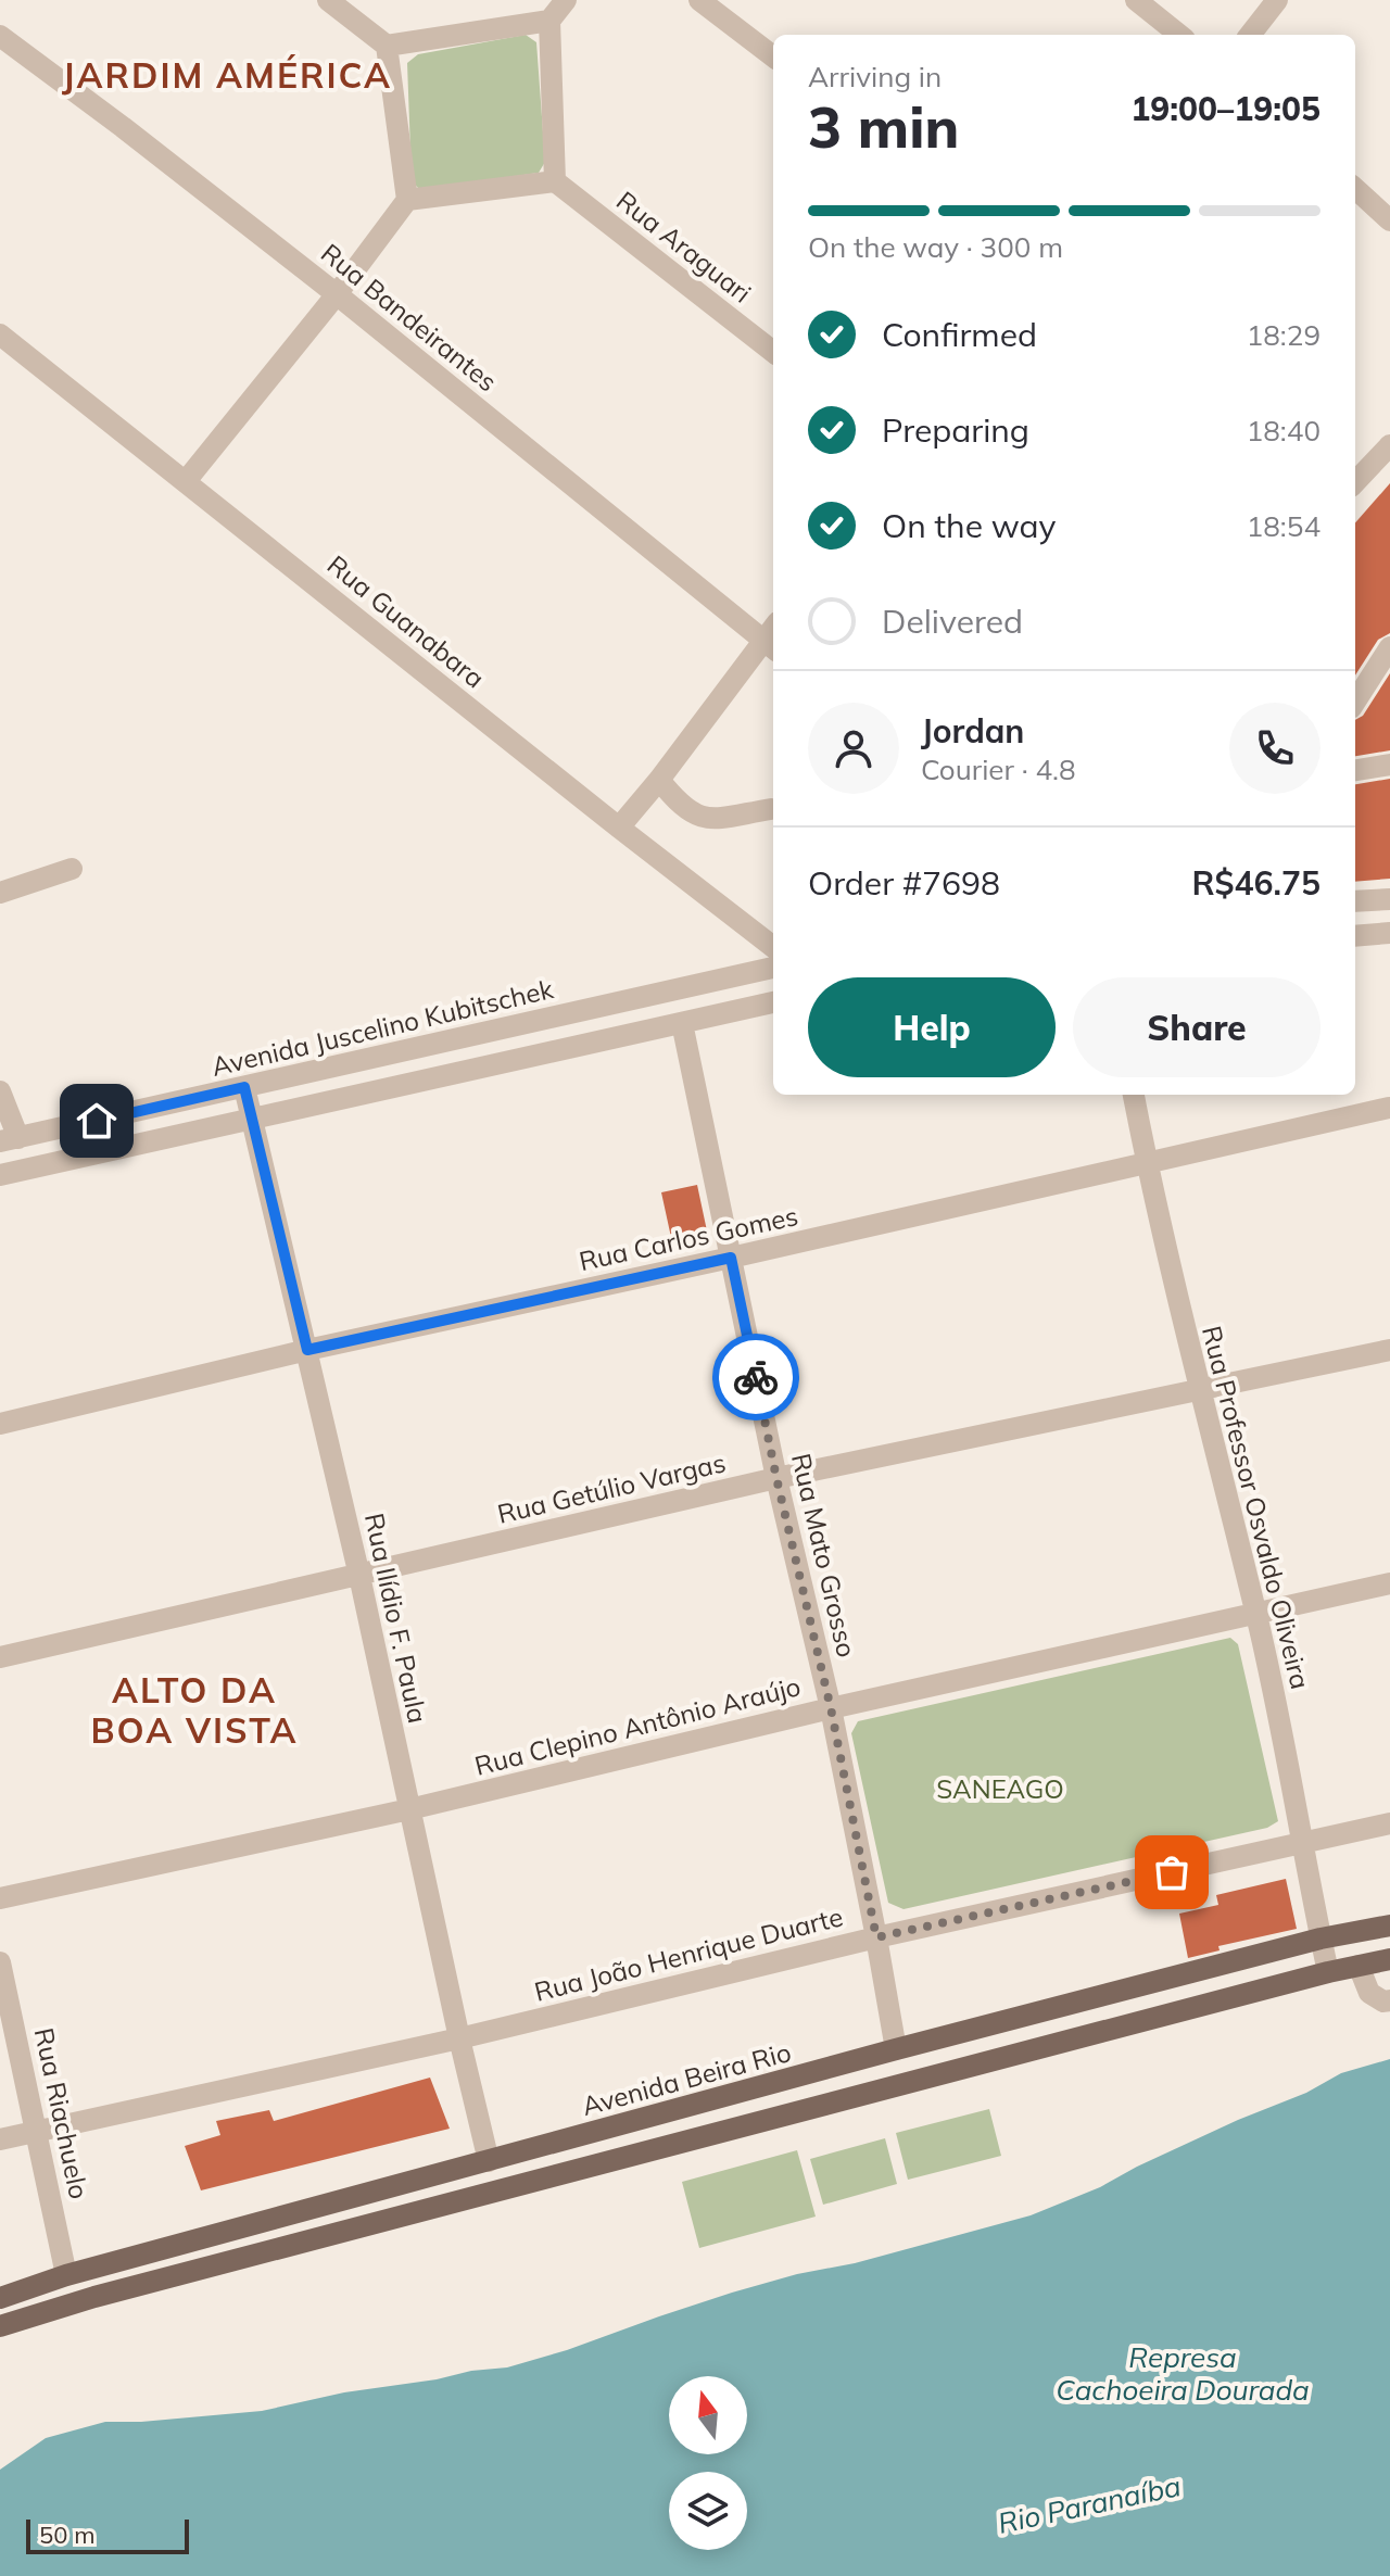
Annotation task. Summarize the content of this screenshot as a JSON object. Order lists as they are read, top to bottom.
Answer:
{
  "streets": {
    "main road": ["Avenida Beira Rio"],
    "street": [
      "Rua Araguari",
      "Rua Bandeirantes",
      "Rua Guanabara",
      "Avenida Juscelino Kubitschek",
      "Rua Carlos Gomes",
      "Rua Getúlio Vargas",
      "Rua Professor Osvaldo Oliveira",
      "Rua Mato Grosso",
      "Rua Ilídio F. Paula",
      "Rua Clepino Antônio Araújo",
      "Rua João Henrique Duarte",
      "Rua Riachuelo"
    ]
  },
  "crossings": [
    ["Avenida Juscelino Kubitschek", "Rua Ilídio F. Paula"],
    ["Rua Carlos Gomes", "Rua Professor Osvaldo Oliveira"],
    ["Rua Carlos Gomes", "Rua Mato Grosso"],
    ["Rua Carlos Gomes", "Rua Ilídio F. Paula"],
    ["Rua Getúlio Vargas", "Rua Professor Osvaldo Oliveira"],
    ["Rua Getúlio Vargas", "Rua Mato Grosso"],
    ["Rua Getúlio Vargas", "Rua Ilídio F. Paula"],
    ["Rua Professor Osvaldo Oliveira", "Rua Clepino Antônio Araújo"],
    ["Rua Professor Osvaldo Oliveira", "Rua João Henrique Duarte"],
    ["Rua Professor Osvaldo Oliveira", "Avenida Beira Rio"],
    ["Rua Mato Grosso", "Rua Clepino Antônio Araújo"],
    ["Rua Mato Grosso", "Rua João Henrique Duarte"],
    ["Rua Mato Grosso", "Avenida Beira Rio"],
    ["Rua Ilídio F. Paula", "Rua Clepino Antônio Araújo"],
    ["Rua Ilídio F. Paula", "Rua João Henrique Duarte"],
    ["Rua Ilídio F. Paula", "Avenida Beira Rio"],
    ["Rua João Henrique Duarte", "Rua Riachuelo"],
    ["Avenida Beira Rio", "Rua Riachuelo"]
  ],
  "districts": ["JARDIM AMÉRICA", "ALTO DA BOA VISTA"],
  "water": ["Represa Cachoeira Dourada", "Rio Paranaíba"],
  "parks": ["SANEAGO"],
  "scale_bar": "50 m",
  "north": "top",
  "page": {
    "heading": ["3 min", "Arriving in", "19:00–19:05"],
    "panel": [
      "Jordan",
      "Courier · 4.8",
      "Order #7698",
      "R$46.75"
    ],
    "bar": "On the way · 300 m",
    "list": [
      ["Confirmed", "18:29"],
      ["Preparing", "18:40"],
      ["On the way", "18:54"],
      "Delivered"
    ],
    "buttons": ["Help", "Share"],
    "scale": "50 m"
  }
}
